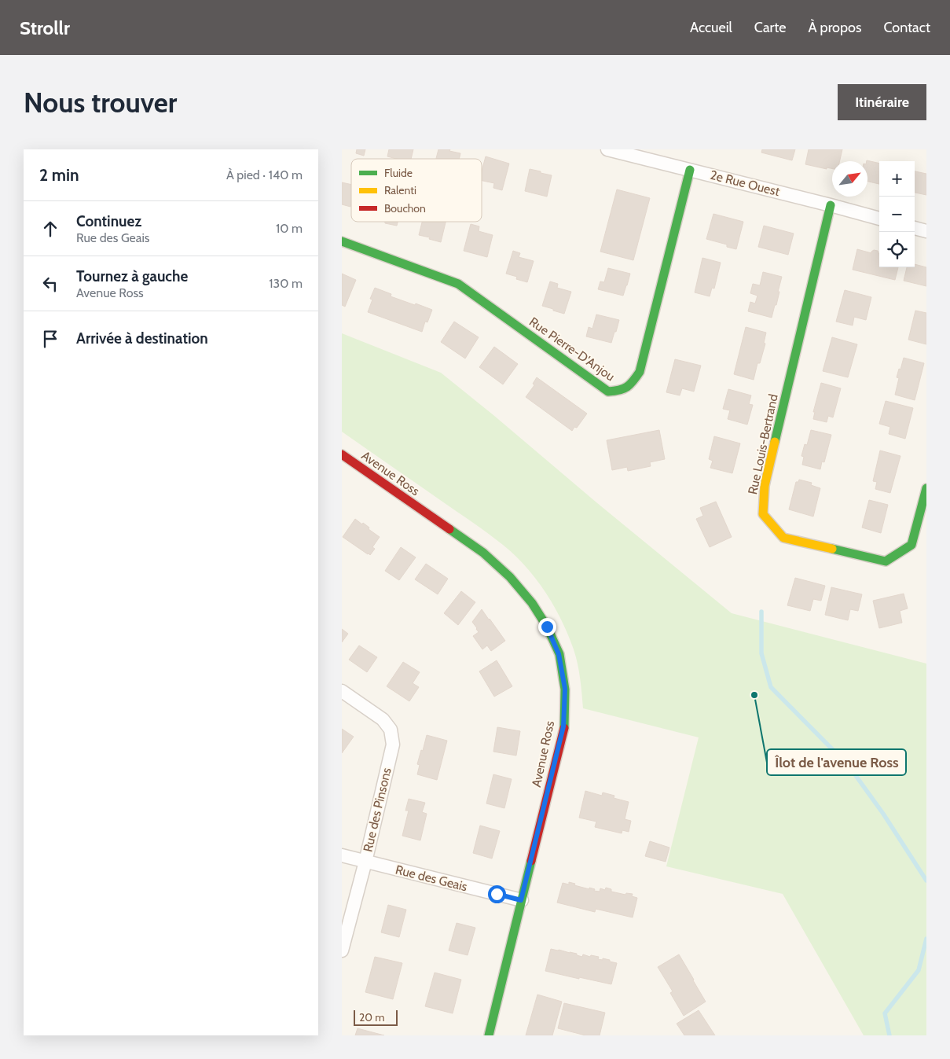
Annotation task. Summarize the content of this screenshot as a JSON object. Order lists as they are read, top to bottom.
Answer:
{
  "streets": {
    "street": [
      "2e Rue Ouest",
      "Rue Pierre-D'Anjou",
      "Rue Louis-Bertrand",
      "Avenue Ross",
      "Rue des Pinsons",
      "Rue des Geais"
    ]
  },
  "crossings": [
    ["2e Rue Ouest", "Rue Pierre-D'Anjou"],
    ["2e Rue Ouest", "Rue Louis-Bertrand"],
    ["Avenue Ross", "Rue des Geais"],
    ["Rue des Pinsons", "Rue des Geais"]
  ],
  "places": ["Îlot de l'avenue Ross"],
  "legend": ["Fluide", "Ralenti", "Bouchon"],
  "scale_bar": "20 m",
  "north": "top right",
  "page": {
    "header": "Strollr",
    "nav": [
      "Accueil",
      "Carte",
      "À propos",
      "Contact"
    ],
    "buttons": "Itinéraire",
    "title": "Nous trouver",
    "heading": ["2 min", "À pied · 140 m"],
    "map_buttons": ["+", "−"],
    "list": [
      ["Continuez", "Rue des Geais", "10 m"],
      ["Tournez à gauche", "Avenue Ross", "130 m"],
      "Arrivée à destination"
    ],
    "scale": "20 m"
  }
}
